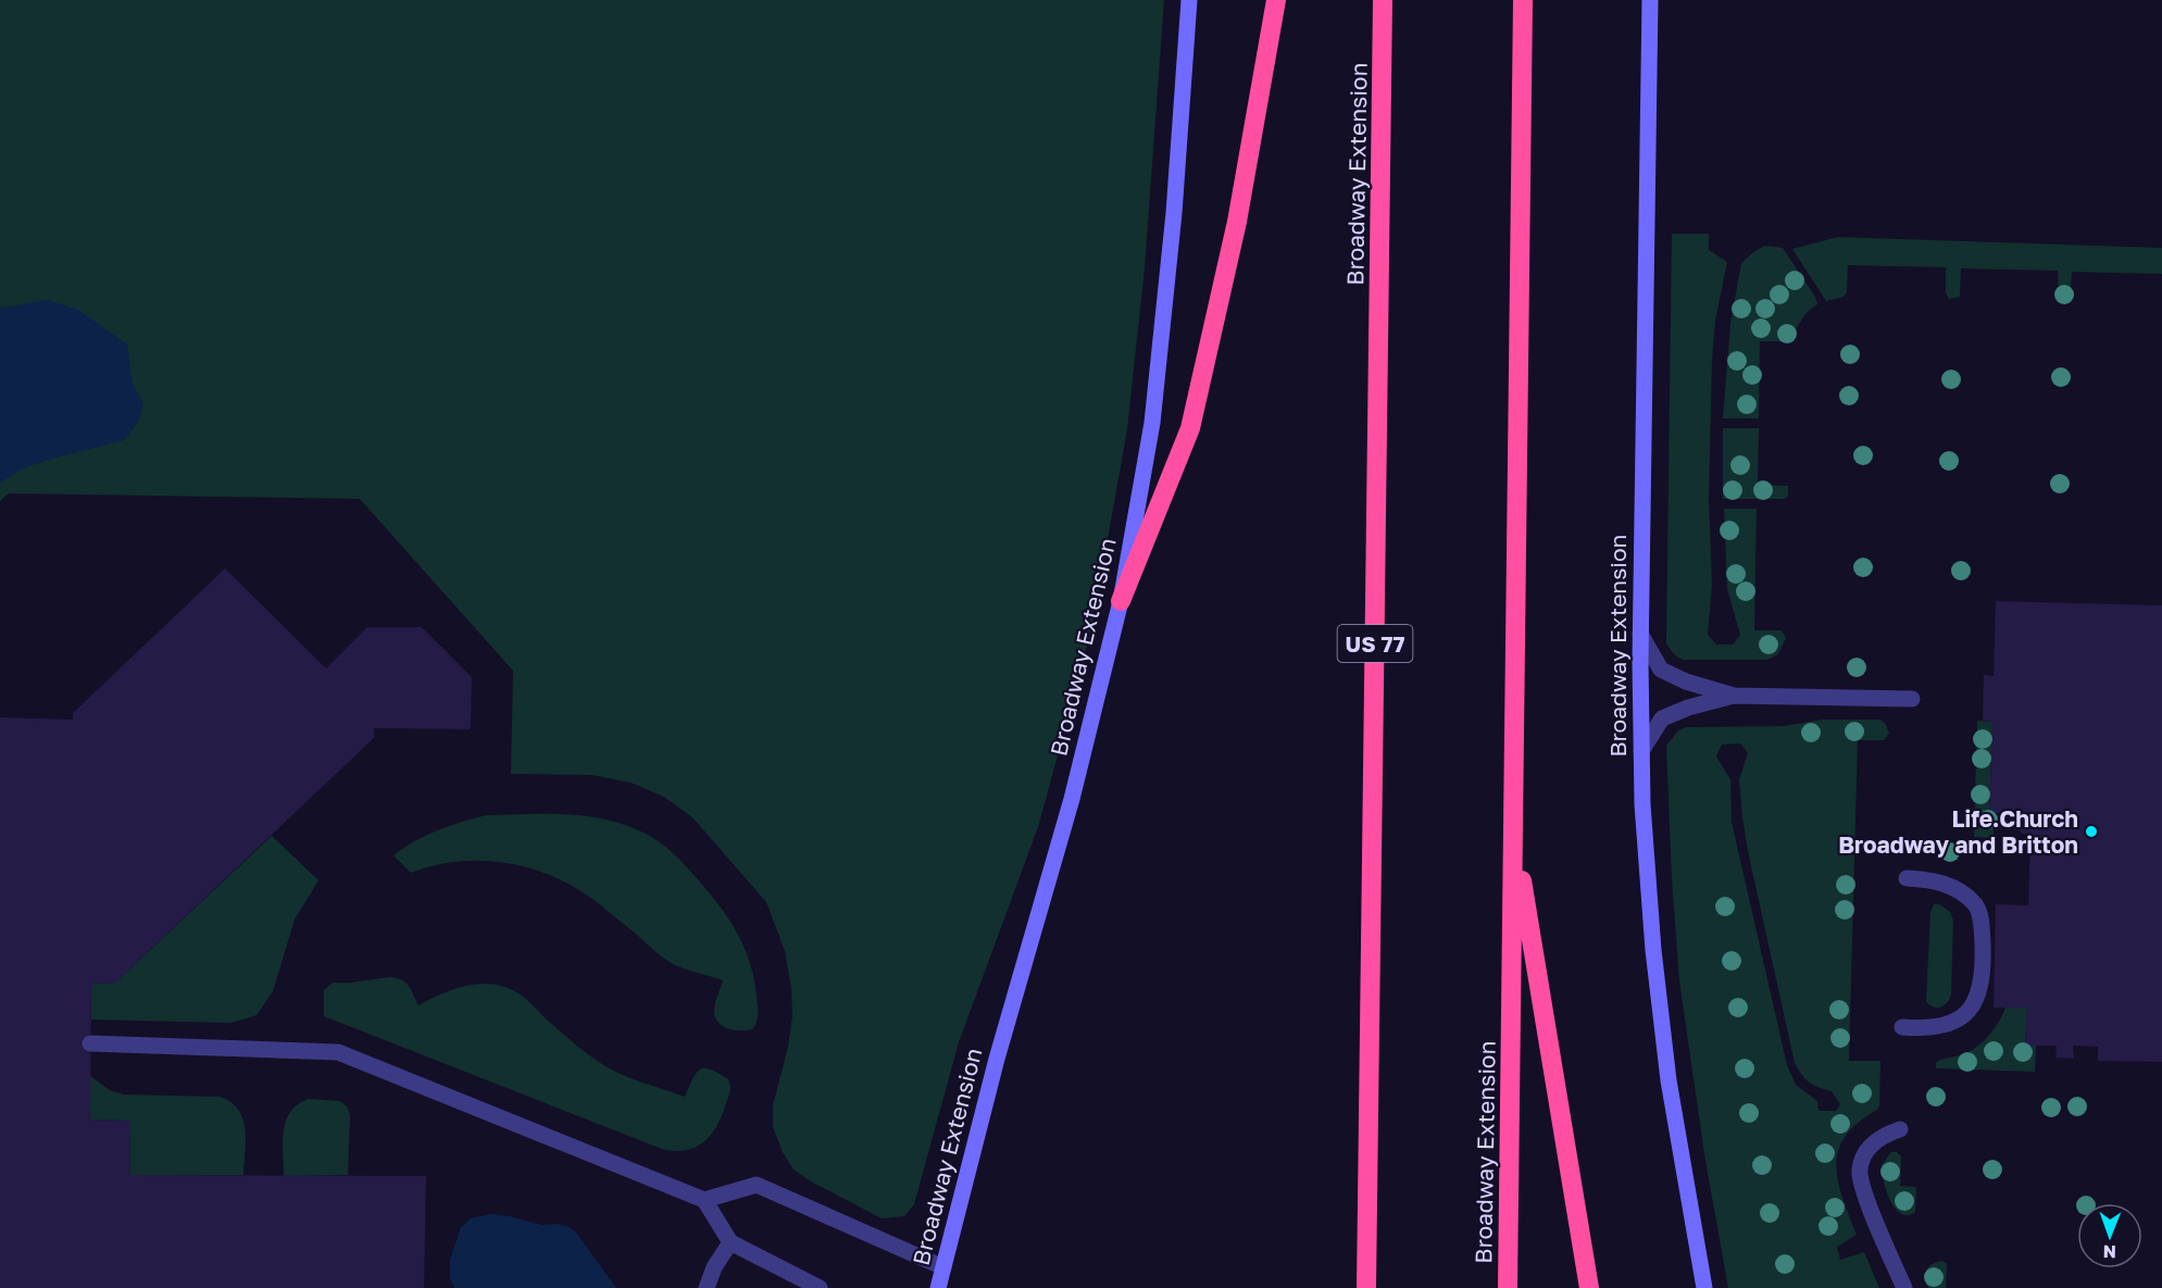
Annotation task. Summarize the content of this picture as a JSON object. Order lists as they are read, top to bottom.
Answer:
{
  "streets": {
    "highway": ["Broadway Extension", "US 77"]
  },
  "places": ["Life.Church Broadway and Britton"],
  "north": "bottom"
}
